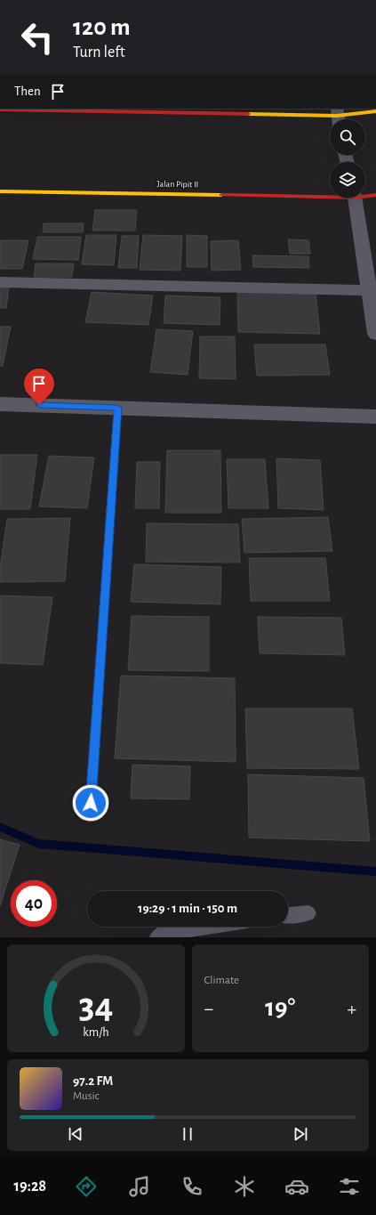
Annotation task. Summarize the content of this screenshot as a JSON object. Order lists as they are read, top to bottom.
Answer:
{
  "streets": {
    "street": ["Jalan Pipit II"]
  },
  "page": {
    "turn": ["120 m", "Turn left"],
    "then": "Then",
    "limit": "40",
    "trip": "19:29 · 1 min · 150 m",
    "tile": "Climate",
    "heat": ["−", "19°", "+"],
    "song": ["97.2 FM", "Music"],
    "tabs": "19:28",
    "gauge": ["34", "km/h"]
  }
}
